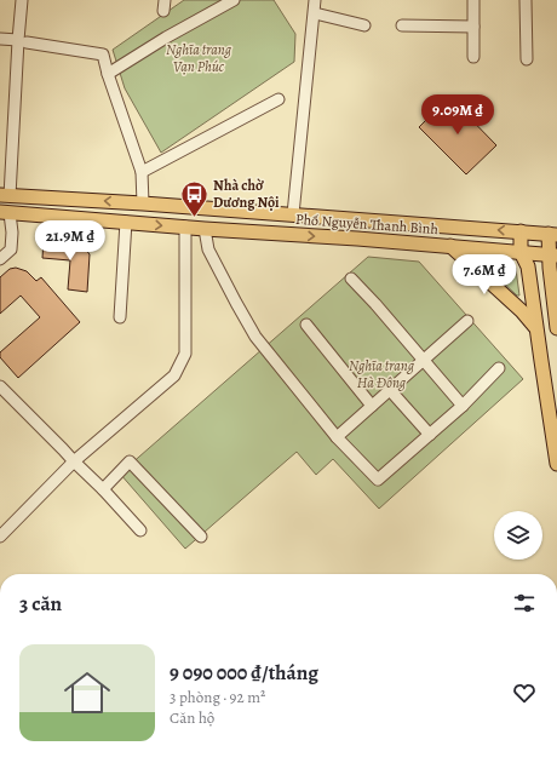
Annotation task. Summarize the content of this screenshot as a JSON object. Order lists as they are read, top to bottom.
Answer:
{
  "streets": {
    "main road": ["Phố Nguyễn Thanh Bình"]
  },
  "parks": ["Nghĩa trang Vạn Phúc", "Nghĩa trang Hà Đông"],
  "places": {
    "bus stop": ["Nhà chờ Dương Nội"]
  },
  "page": {
    "price": ["9.09M ₫", "21.9M ₫", "7.6M ₫"],
    "heading": "3 căn",
    "list": [
      {
        "name": "9 090 000 ₫/tháng",
        "note": "3 phòng · 92 m² · Căn hộ"
      }
    ]
  }
}
